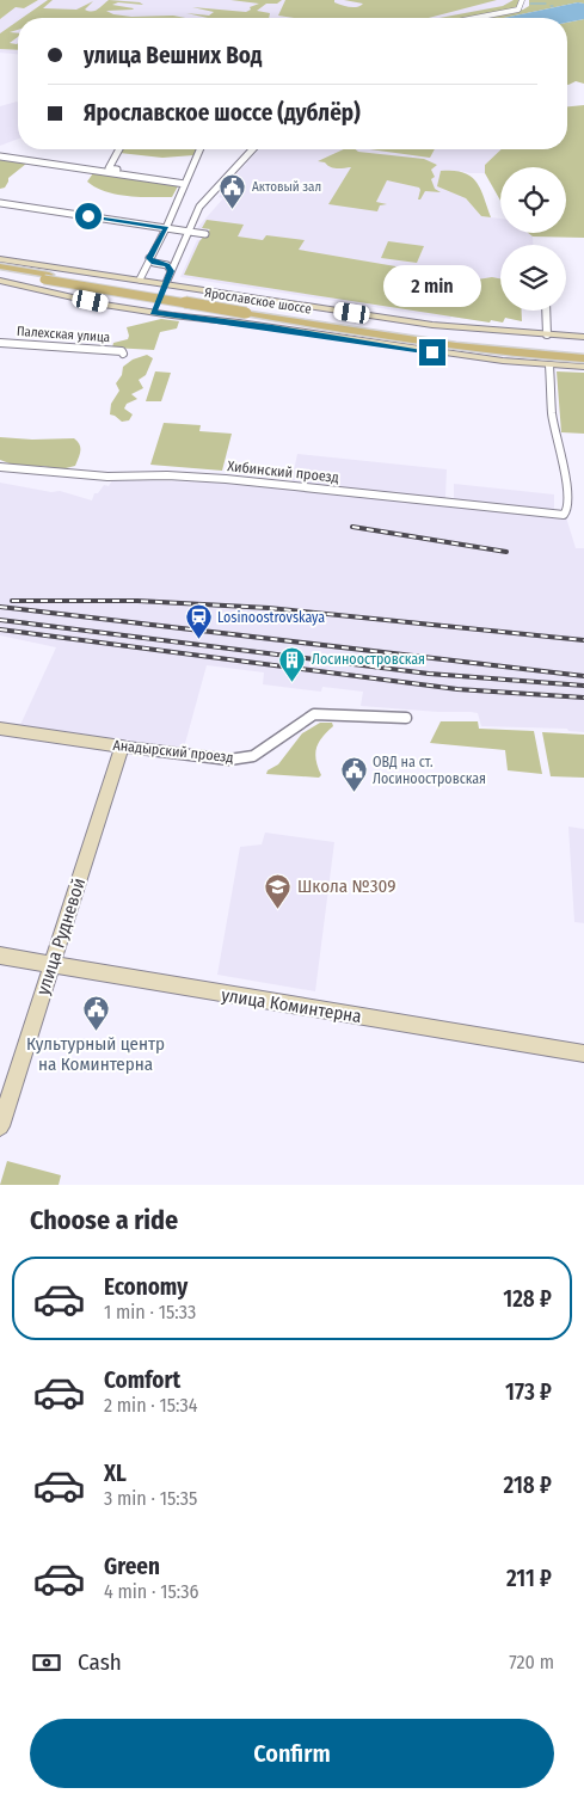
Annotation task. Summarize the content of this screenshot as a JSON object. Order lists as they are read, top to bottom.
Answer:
{
  "streets": {
    "main road": ["Ярославское шоссе"],
    "street": [
      "Палехская улица",
      "Хибинский проезд",
      "Анадырский проезд",
      "улица Рудневой",
      "улица Коминтерна"
    ]
  },
  "crossings": [
    ["Анадырский проезд", "улица Рудневой"],
    ["улица Рудневой", "улица Коминтерна"]
  ],
  "places": {
    "public building": ["Актовый зал", "ОВД на ст. Лосиноостровская", "Культурный центр на Коминтерна"],
    "station": ["Losinoostrovskaya"],
    "building": ["Лосиноостровская"],
    "school or university": ["Школа №309"]
  },
  "page": {
    "banner": ["улица Вешних Вод", "Ярославское шоссе (дублёр)"],
    "bubble": "2 min",
    "heading": "Choose a ride",
    "list": [
      {
        "name": "Economy",
        "note": "1 min · 15:33",
        "value": "128 ₽"
      },
      {
        "name": "Comfort",
        "note": "2 min · 15:34",
        "value": "173 ₽"
      },
      {
        "name": "XL",
        "note": "3 min · 15:35",
        "value": "218 ₽"
      },
      {
        "name": "Green",
        "note": "4 min · 15:36",
        "value": "211 ₽"
      }
    ],
    "pay": ["Cash", "720 m"],
    "buttons": "Confirm"
  }
}
